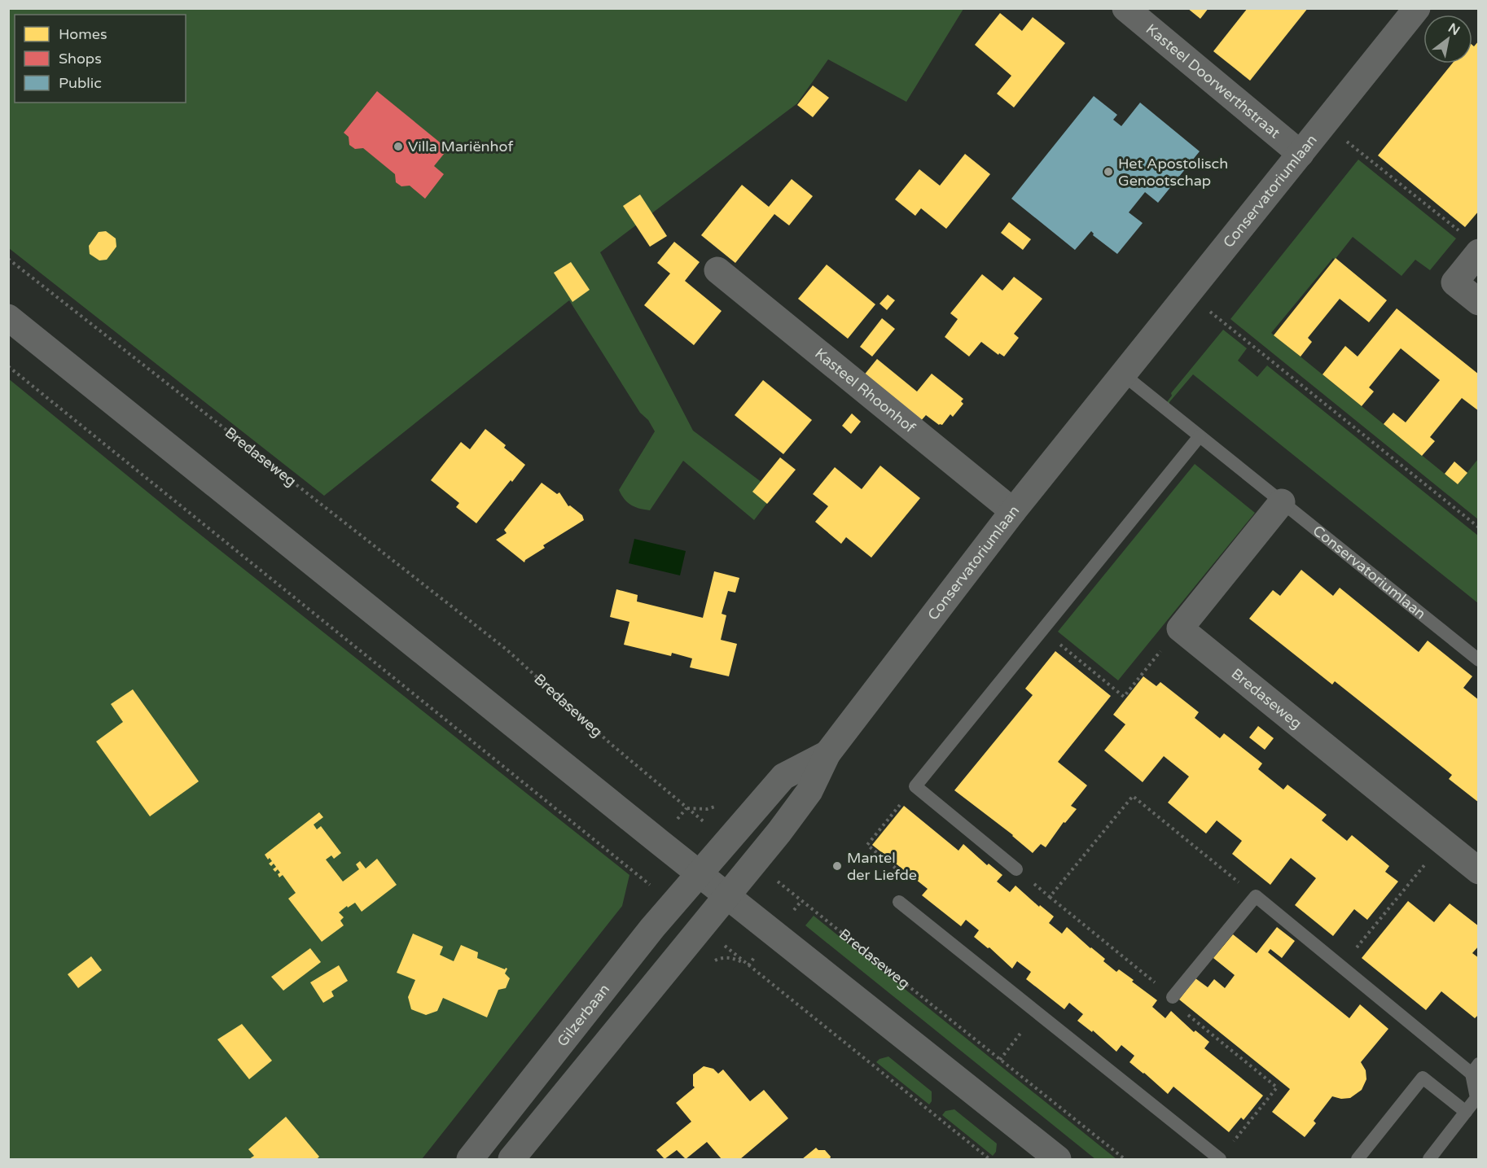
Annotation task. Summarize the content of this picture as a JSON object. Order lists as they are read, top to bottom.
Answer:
{
  "streets": {
    "street": [
      "Kasteel Doorwerthstraat",
      "Conservatoriumlaan",
      "Kasteel Rhoonhof",
      "Bredaseweg",
      "Gilzerbaan"
    ]
  },
  "crossings": [
    ["Kasteel Doorwerthstraat", "Conservatoriumlaan"],
    ["Conservatoriumlaan", "Kasteel Rhoonhof"],
    ["Conservatoriumlaan", "Bredaseweg"],
    ["Conservatoriumlaan", "Gilzerbaan"]
  ],
  "places": ["Villa Mariënhof", "Het Apostolisch Genootschap", "Mantel der Liefde"],
  "legend": ["Homes", "Shops", "Public"],
  "north": "top right"
}
